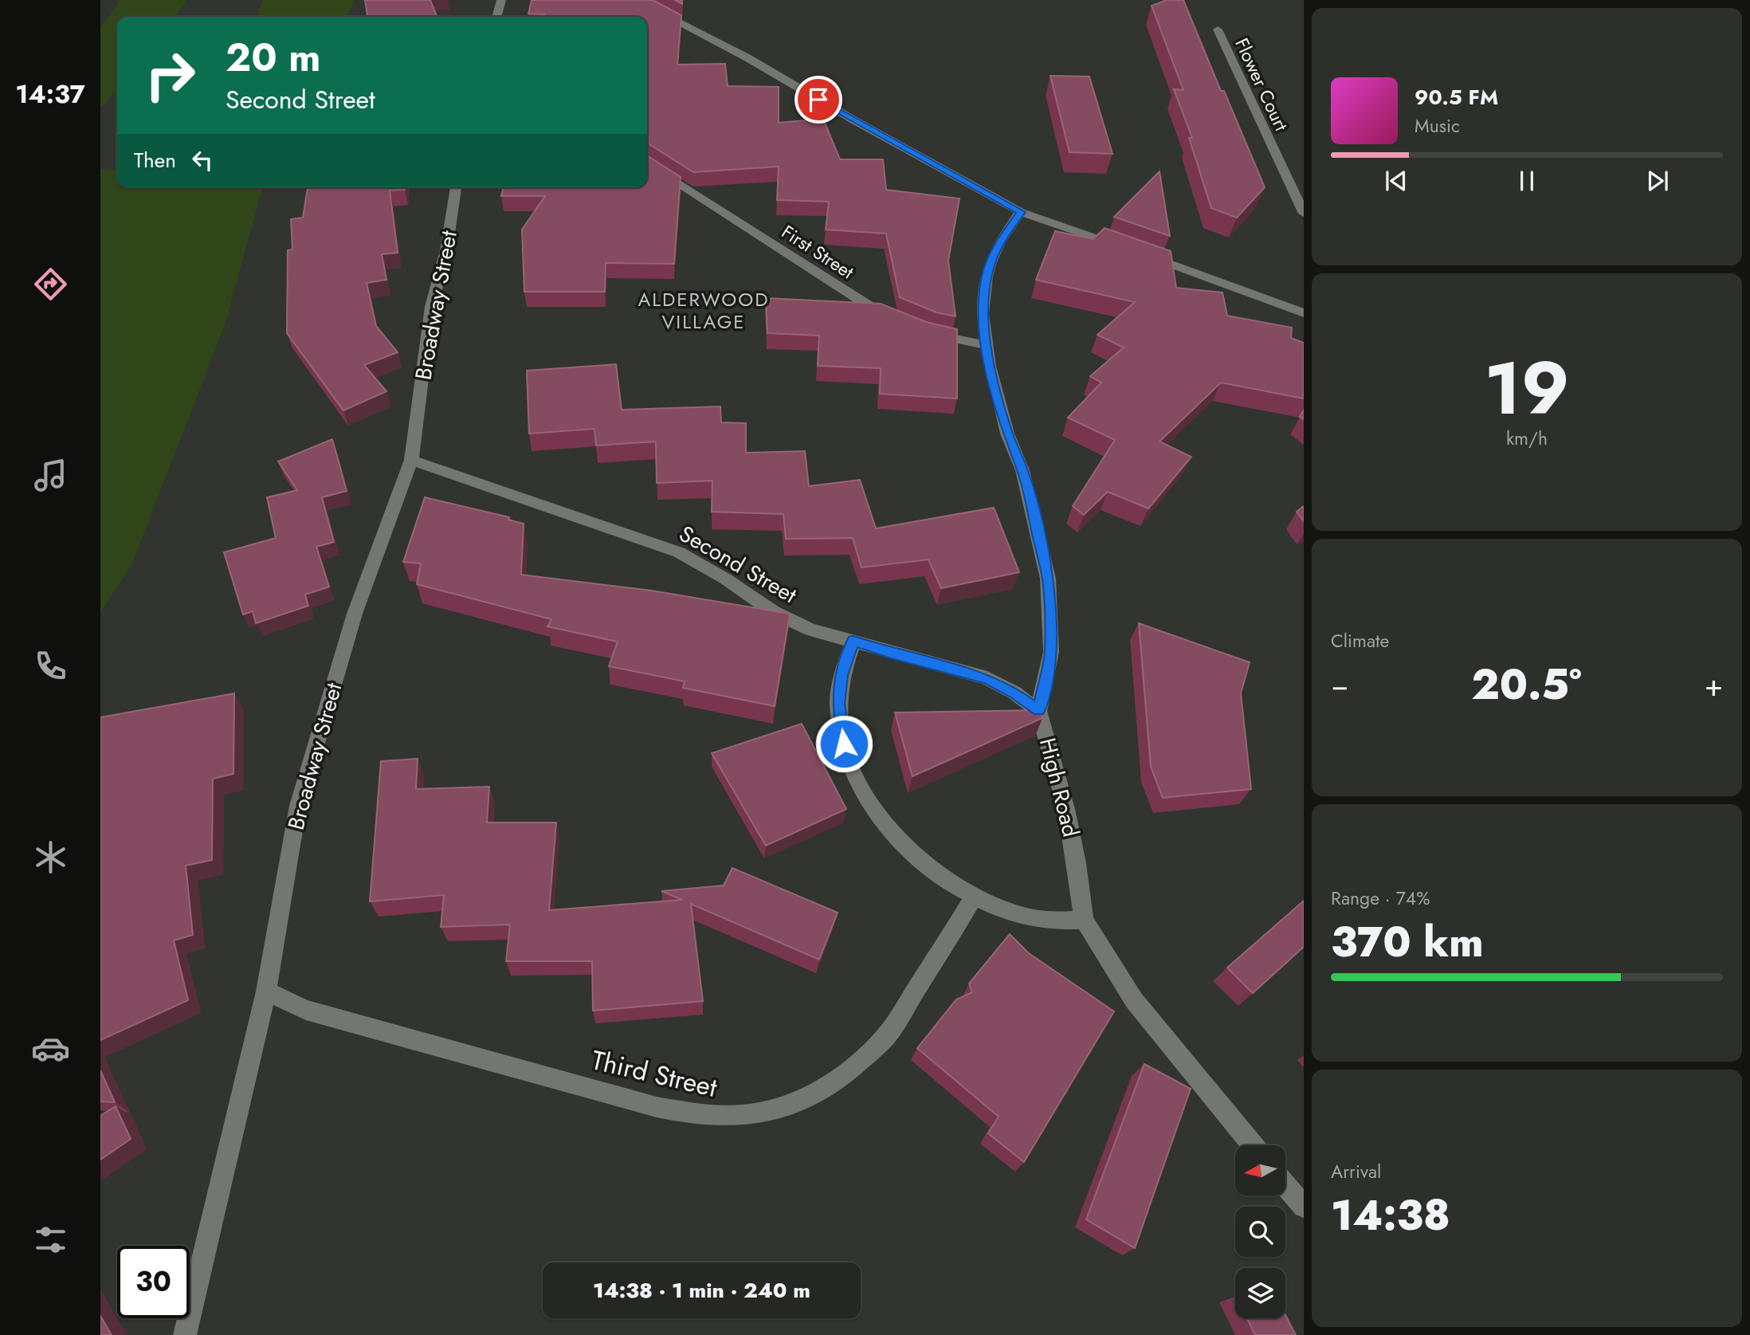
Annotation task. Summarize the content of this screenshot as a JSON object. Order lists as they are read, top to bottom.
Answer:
{
  "streets": {
    "street": [
      "Flower Court",
      "First Street",
      "Broadway Street",
      "Second Street",
      "High Road",
      "Third Street"
    ]
  },
  "crossings": [
    ["Broadway Street", "Second Street"],
    ["Broadway Street", "Third Street"],
    ["Second Street", "High Road"]
  ],
  "districts": ["ALDERWOOD VILLAGE"],
  "north": "left",
  "page": {
    "tabs": "14:37",
    "turn": ["20 m", "Second Street"],
    "song": ["90.5 FM", "Music"],
    "then": "Then",
    "tile": [
      ["19", "km/h"],
      "Climate",
      ["Range · 74%", "370 km"],
      ["Arrival", "14:38"]
    ],
    "heat": ["−", "20.5°", "+"],
    "limit": "30",
    "trip": "14:38 · 1 min · 240 m"
  }
}
